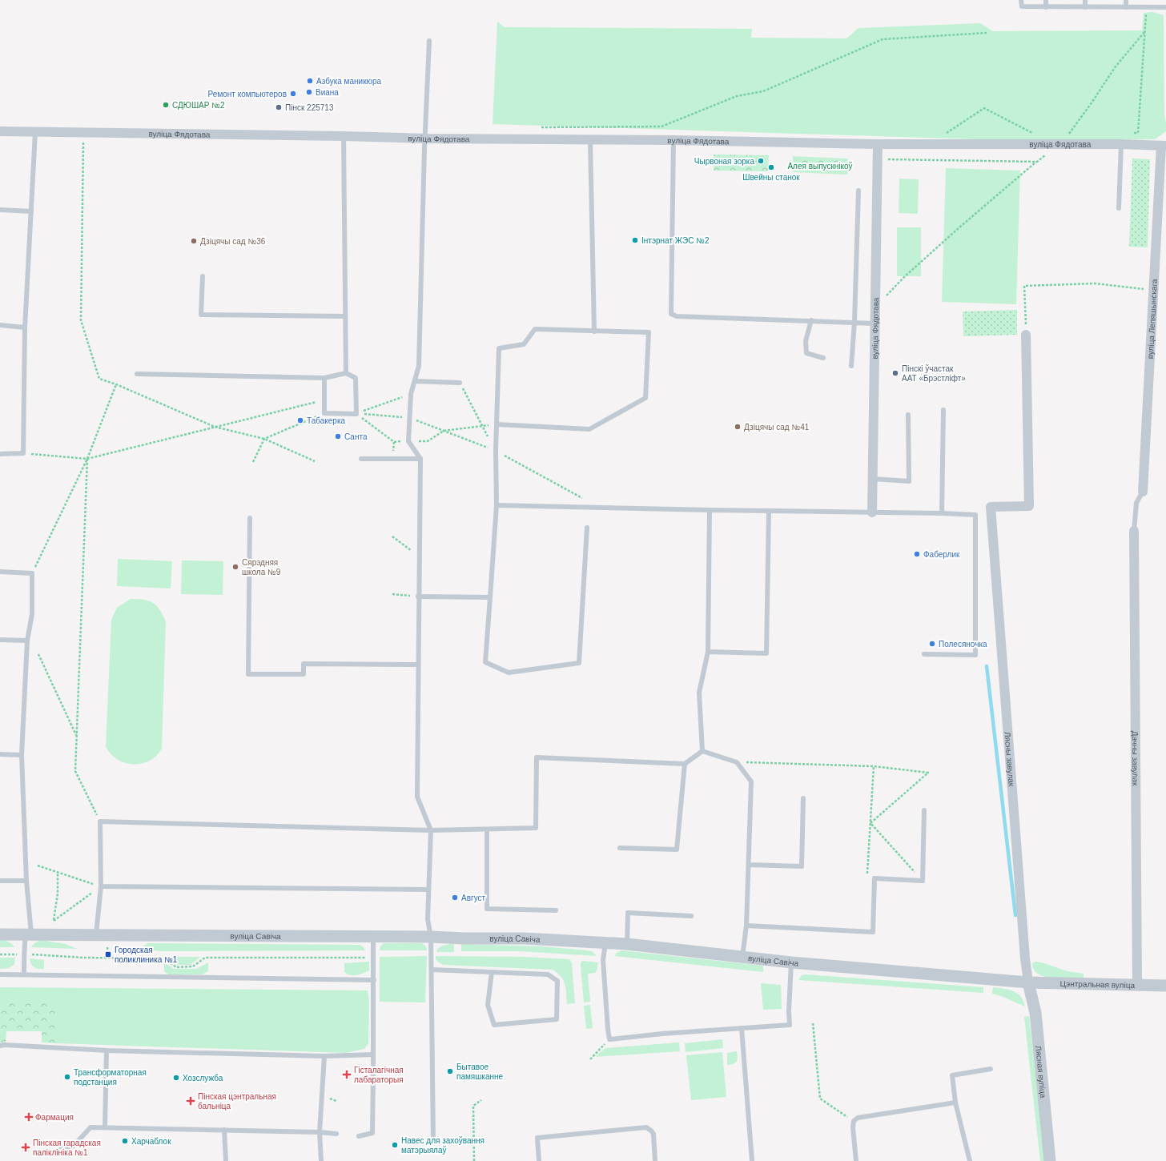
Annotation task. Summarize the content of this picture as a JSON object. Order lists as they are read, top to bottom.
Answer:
{
  "streets": {
    "street": [
      "вуліца Фядотава",
      "вуліца Лепяшынскага",
      "Дачны завулак",
      "Лясны завулак",
      "вуліца Савіча",
      "Цэнтральная вуліца",
      "Лясная вуліца"
    ]
  },
  "crossings": [
    ["вуліца Фядотава", "вуліца Лепяшынскага"],
    ["Дачны завулак", "Цэнтральная вуліца"],
    ["Лясны завулак", "вуліца Савіча"],
    ["Лясны завулак", "Цэнтральная вуліца"],
    ["Лясны завулак", "Лясная вуліца"],
    ["вуліца Савіча", "Цэнтральная вуліца"],
    ["вуліца Савіча", "Лясная вуліца"],
    ["Цэнтральная вуліца", "Лясная вуліца"]
  ],
  "parks": ["Алея выпускнікоў"],
  "places": {
    "other": [
      "Азбука маникюра",
      "Виана",
      "Ремонт компьютеров",
      "СДЮШАР №2",
      "Пінск 225713",
      "Чырвоная зорка",
      "Швейны станок",
      "Інтэрнат ЖЭС №2",
      "Дзіцячы сад №36",
      "Пінскі ўчастак ААТ «Брэстліфт»",
      "Табакерка",
      "Дзіцячы сад №41",
      "Санта",
      "Фаберлик",
      "Сярэдняя школа №9",
      "Полесяночка",
      "Август",
      "Бытавое памяшканне",
      "Трансформаторная подстанция",
      "Хозслужба",
      "Харчаблок",
      "Навес для захоўвання матэрыялаў"
    ],
    "transit": ["Городская поликлиника №1"],
    "health": [
      "Гісталагічная лабараторыя",
      "Пінская цэнтральная бальніца",
      "Фармация",
      "Пінская гарадская паліклініка №1"
    ]
  }
}
